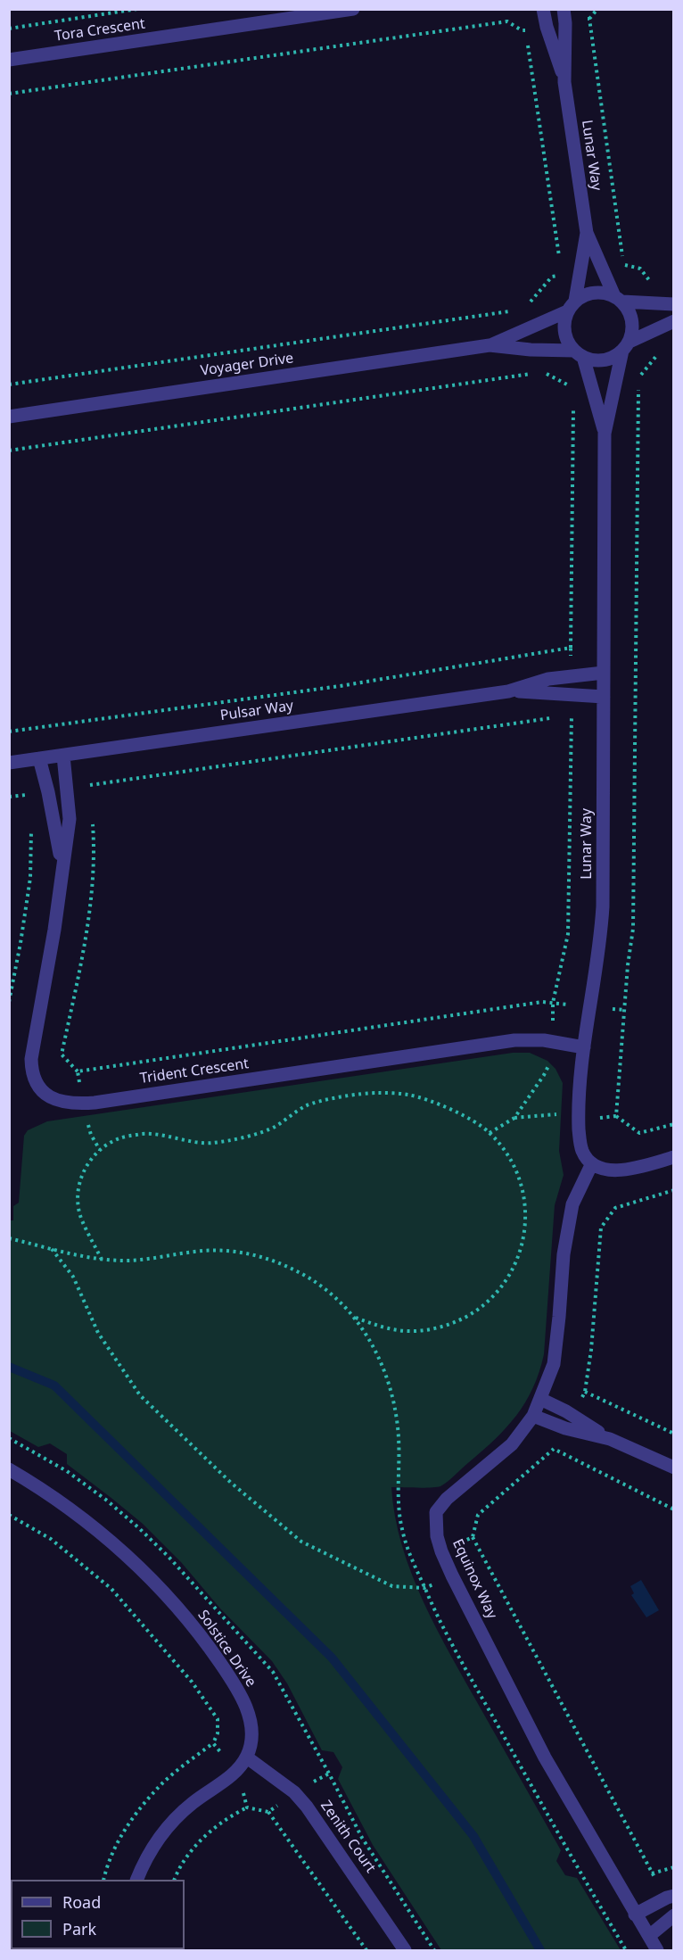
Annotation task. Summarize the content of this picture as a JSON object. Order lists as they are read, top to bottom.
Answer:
{
  "streets": {
    "street": [
      "Tora Crescent",
      "Lunar Way",
      "Voyager Drive",
      "Pulsar Way",
      "Trident Crescent",
      "Equinox Way",
      "Solstice Drive",
      "Zenith Court"
    ]
  },
  "crossings": [
    ["Lunar Way", "Voyager Drive"],
    ["Lunar Way", "Pulsar Way"],
    ["Lunar Way", "Trident Crescent"],
    ["Lunar Way", "Equinox Way"],
    ["Pulsar Way", "Trident Crescent"],
    ["Solstice Drive", "Zenith Court"]
  ],
  "legend": ["Road", "Park"]
}
